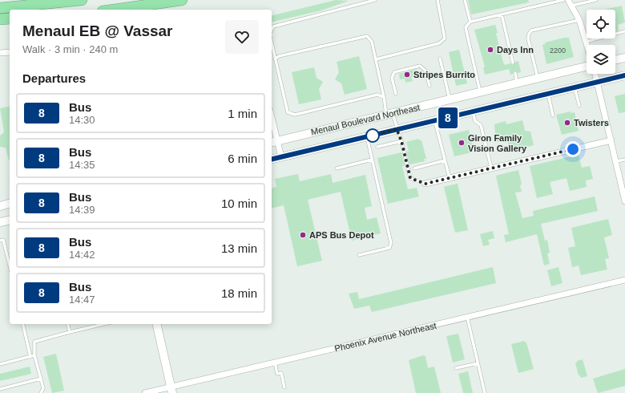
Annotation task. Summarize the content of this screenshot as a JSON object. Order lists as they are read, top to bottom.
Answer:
{
  "streets": {
    "main road": ["Menaul Boulevard Northeast"],
    "street": ["Phoenix Avenue Northeast"]
  },
  "places": [
    "Days Inn",
    "Stripes Burrito",
    "Twisters",
    "Giron Family Vision Gallery",
    "APS Bus Depot"
  ],
  "lines": ["bus line 8"],
  "house_numbers": ["2200"],
  "page": {
    "on_map": "8",
    "heading": [
      ["Menaul EB @ Vassar", "Walk · 3 min · 240 m"],
      "Departures"
    ],
    "list": [
      {
        "mark": "8",
        "name": "Bus",
        "note": "14:30",
        "value": "1 min"
      },
      {
        "mark": "8",
        "name": "Bus",
        "note": "14:35",
        "value": "6 min"
      },
      {
        "mark": "8",
        "name": "Bus",
        "note": "14:39",
        "value": "10 min"
      },
      {
        "mark": "8",
        "name": "Bus",
        "note": "14:42",
        "value": "13 min"
      },
      {
        "mark": "8",
        "name": "Bus",
        "note": "14:47",
        "value": "18 min"
      }
    ]
  }
}
